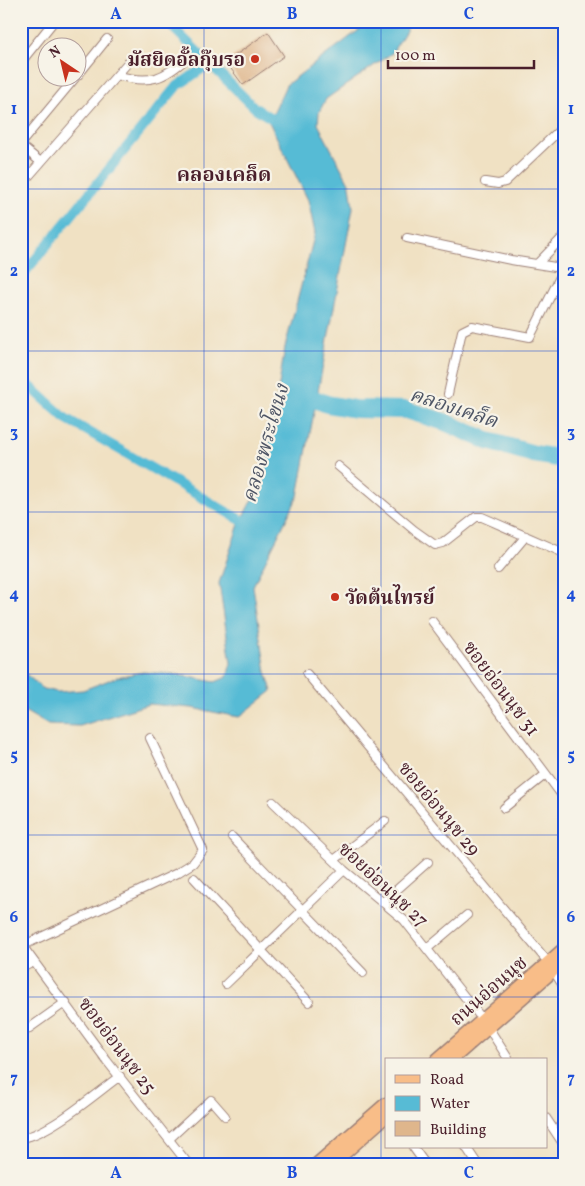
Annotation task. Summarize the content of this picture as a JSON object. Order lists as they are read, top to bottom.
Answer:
{
  "streets": {
    "main road": ["ถนนอ่อนนุช"],
    "street": [
      "ซอยอ่อนนุช 31",
      "ซอยอ่อนนุช 29",
      "ซอยอ่อนนุช 27",
      "ซอยอ่อนนุช 25"
    ]
  },
  "crossings": [
    ["ซอยอ่อนนุช 29", "ถนนอ่อนนุช"],
    ["ซอยอ่อนนุช 27", "ถนนอ่อนนุช"]
  ],
  "districts": ["คลองเคล็ด"],
  "water": ["คลองเคล็ด", "คลองพระโขนง"],
  "places": ["มัสยิดอั้ลกุ๊บรอ", "วัดต้นไทรย์"],
  "legend": ["Road", "Water", "Building"],
  "scale_bar": "100 m",
  "north": "top left",
  "grid": {
    "columns": ["A", "B", "C"],
    "rows": [
      "1",
      "2",
      "3",
      "4",
      "5",
      "6",
      "7"
    ]
  }
}
